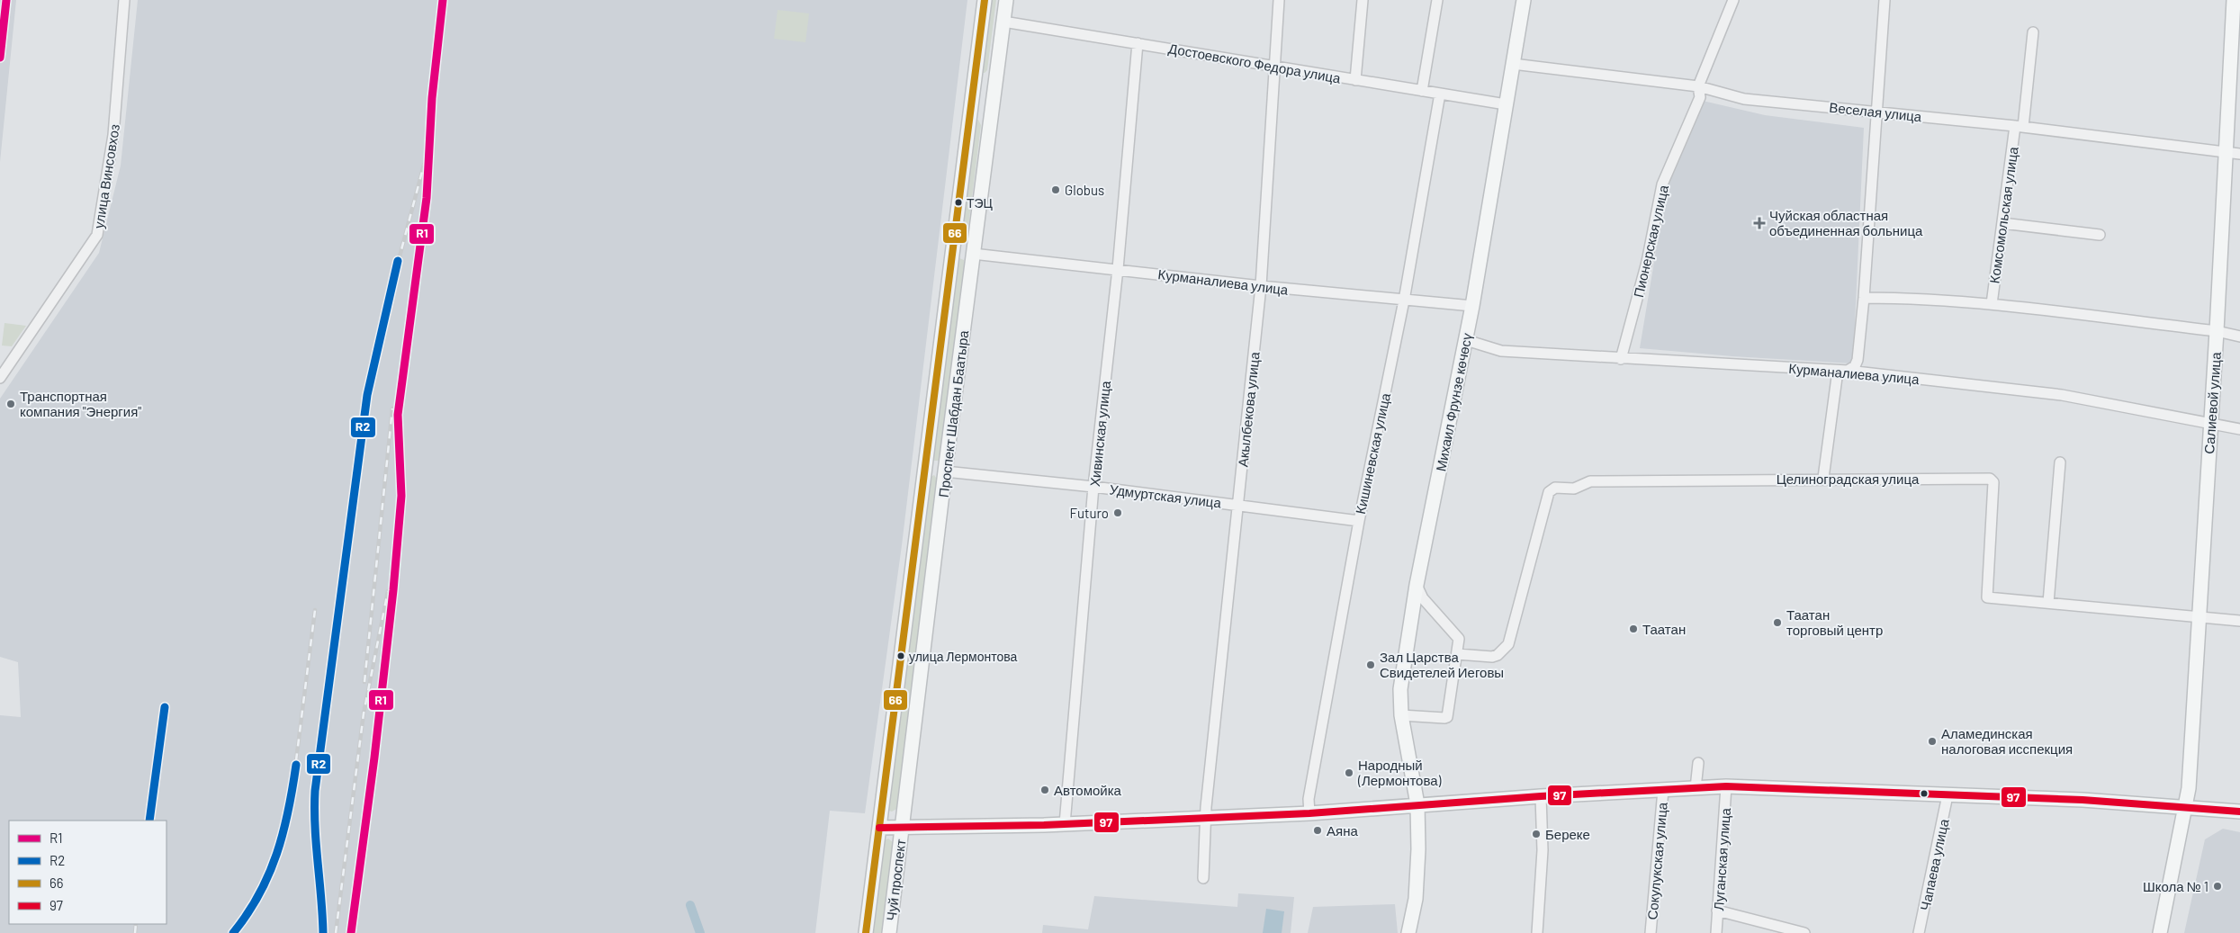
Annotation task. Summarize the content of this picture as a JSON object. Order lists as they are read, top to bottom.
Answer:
{
  "streets": {
    "main road": [
      "Михаил Фрунзе көчөсү",
      "Салиевой улица",
      "Проспект Шабдан Баатыра",
      "Чуй проспект"
    ],
    "street": [
      "Достоевского Федора улица",
      "Веселая улица",
      "улица Винсовхоз",
      "Комсомольская улица",
      "Пионерская улица",
      "Курманалиева улица",
      "Акылбекова улица",
      "Хивинская улица",
      "Кишиневская улица",
      "Целиноградская улица",
      "Удмуртская улица",
      "Луганская улица",
      "Сокулукская улица",
      "Чапаева улица"
    ]
  },
  "crossings": [
    ["Достоевского Федора улица", "Михаил Фрунзе көчөсү"],
    ["Достоевского Федора улица", "Акылбекова улица"],
    ["Достоевского Федора улица", "Проспект Шабдан Баатыра"],
    ["Достоевского Федора улица", "Хивинская улица"],
    ["Достоевского Федора улица", "Кишиневская улица"],
    ["Веселая улица", "Комсомольская улица"],
    ["Веселая улица", "Пионерская улица"],
    ["Веселая улица", "Михаил Фрунзе көчөсү"],
    ["Веселая улица", "Салиевой улица"],
    ["Пионерская улица", "Курманалиева улица"],
    ["Курманалиева улица", "Михаил Фрунзе көчөсү"],
    ["Курманалиева улица", "Салиевой улица"],
    ["Курманалиева улица", "Акылбекова улица"],
    ["Курманалиева улица", "Проспект Шабдан Баатыра"],
    ["Курманалиева улица", "Хивинская улица"],
    ["Курманалиева улица", "Кишиневская улица"],
    ["Салиевой улица", "Целиноградская улица"],
    ["Акылбекова улица", "Удмуртская улица"],
    ["Проспект Шабдан Баатыра", "Удмуртская улица"],
    ["Проспект Шабдан Баатыра", "Чуй проспект"],
    ["Хивинская улица", "Удмуртская улица"],
    ["Кишиневская улица", "Удмуртская улица"]
  ],
  "places": {
    "other": [
      "Globus",
      "ТЭЦ",
      "Транспортная компания \"Энергия\"",
      "Futuro",
      "Таатан торговый центр",
      "Таатан",
      "улица Лермонтова",
      "Зал Царства Свидетелей Иеговы",
      "Аламединская налоговая исспекция",
      "Народный (Лермонтова)",
      "Автомойка",
      "Аяна",
      "Береке",
      "Школа № 1"
    ],
    "health": ["Чуйская областная объединенная больница"]
  },
  "lines": [
    "transit line R1",
    "transit line 66",
    "transit line R2",
    "transit line 97"
  ],
  "legend": [
    "R1",
    "R2",
    "66",
    "97"
  ]
}
